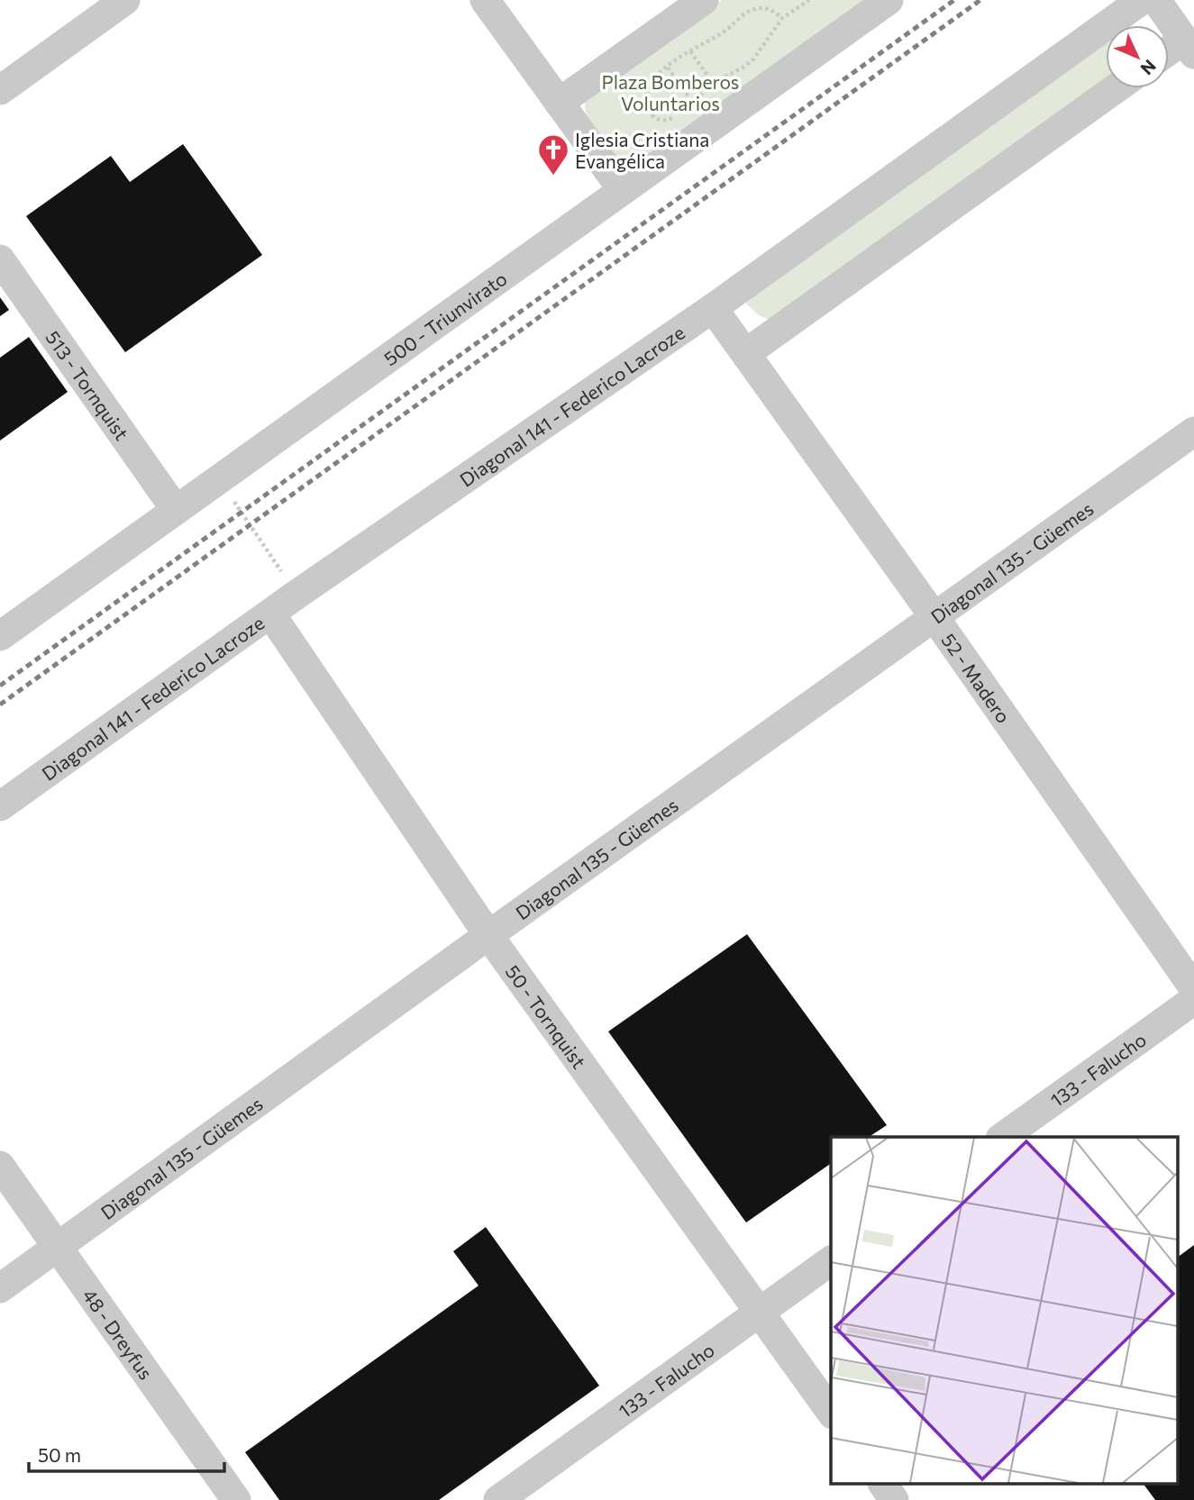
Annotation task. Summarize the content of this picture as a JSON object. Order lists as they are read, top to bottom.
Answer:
{
  "streets": {
    "street": [
      "500 - Triunvirato",
      "513 - Tornquist",
      "Diagonal 141 - Federico Lacroze",
      "Diagonal 135 - Güemes",
      "52 - Madero",
      "50 - Tornquist",
      "133 - Falucho",
      "48 - Dreyfus"
    ]
  },
  "crossings": [
    ["500 - Triunvirato", "513 - Tornquist"],
    ["Diagonal 141 - Federico Lacroze", "52 - Madero"],
    ["Diagonal 141 - Federico Lacroze", "50 - Tornquist"],
    ["Diagonal 135 - Güemes", "52 - Madero"],
    ["Diagonal 135 - Güemes", "50 - Tornquist"],
    ["Diagonal 135 - Güemes", "48 - Dreyfus"],
    ["50 - Tornquist", "133 - Falucho"]
  ],
  "parks": ["Plaza Bomberos Voluntarios"],
  "places": {
    "church": ["Iglesia Cristiana Evangélica"]
  },
  "scale_bar": "50 m",
  "north": "bottom right"
}
